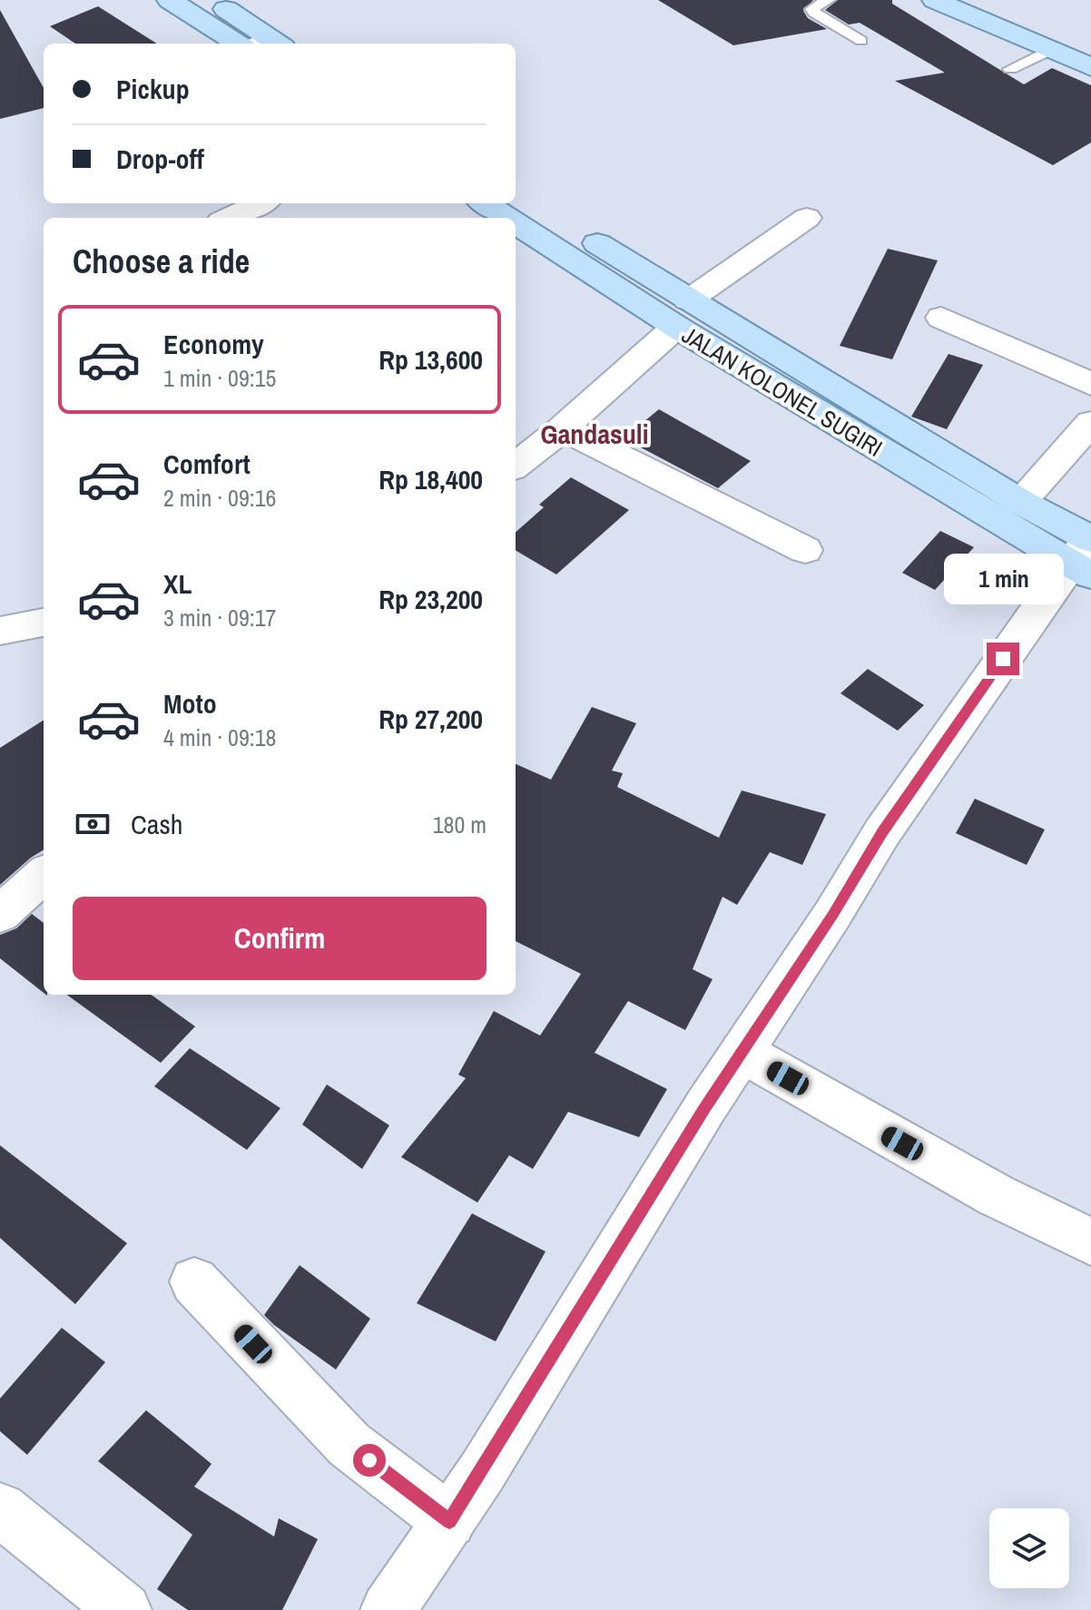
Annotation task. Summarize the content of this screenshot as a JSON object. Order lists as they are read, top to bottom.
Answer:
{
  "streets": {
    "main road": ["JALAN KOLONEL SUGIRI"]
  },
  "districts": ["Gandasuli"],
  "page": {
    "banner": ["Pickup", "Drop-off"],
    "heading": "Choose a ride",
    "list": [
      {
        "name": "Economy",
        "note": "1 min · 09:15",
        "value": "Rp 13,600"
      },
      {
        "name": "Comfort",
        "note": "2 min · 09:16",
        "value": "Rp 18,400"
      },
      {
        "name": "XL",
        "note": "3 min · 09:17",
        "value": "Rp 23,200"
      },
      {
        "name": "Moto",
        "note": "4 min · 09:18",
        "value": "Rp 27,200"
      }
    ],
    "bubble": "1 min",
    "pay": ["Cash", "180 m"],
    "buttons": "Confirm"
  }
}
